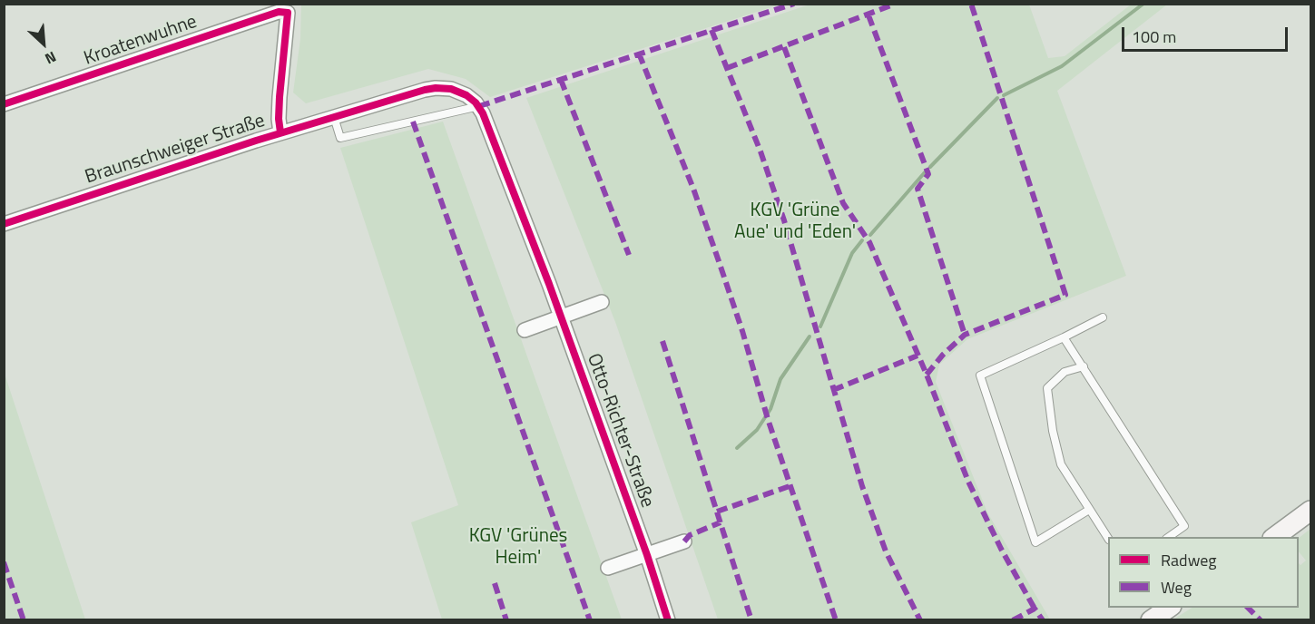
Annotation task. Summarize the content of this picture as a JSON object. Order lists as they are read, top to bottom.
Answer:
{
  "streets": {
    "street": ["Kroatenwuhne", "Braunschweiger Straße", "Otto-Richter-Straße"]
  },
  "crossings": [
    ["Kroatenwuhne", "Braunschweiger Straße"],
    ["Braunschweiger Straße", "Otto-Richter-Straße"]
  ],
  "parks": ["KGV 'Grüne Aue' und 'Eden'", "KGV 'Grünes Heim'"],
  "legend": ["Radweg", "Weg"],
  "scale_bar": "100 m",
  "north": "bottom right"
}
